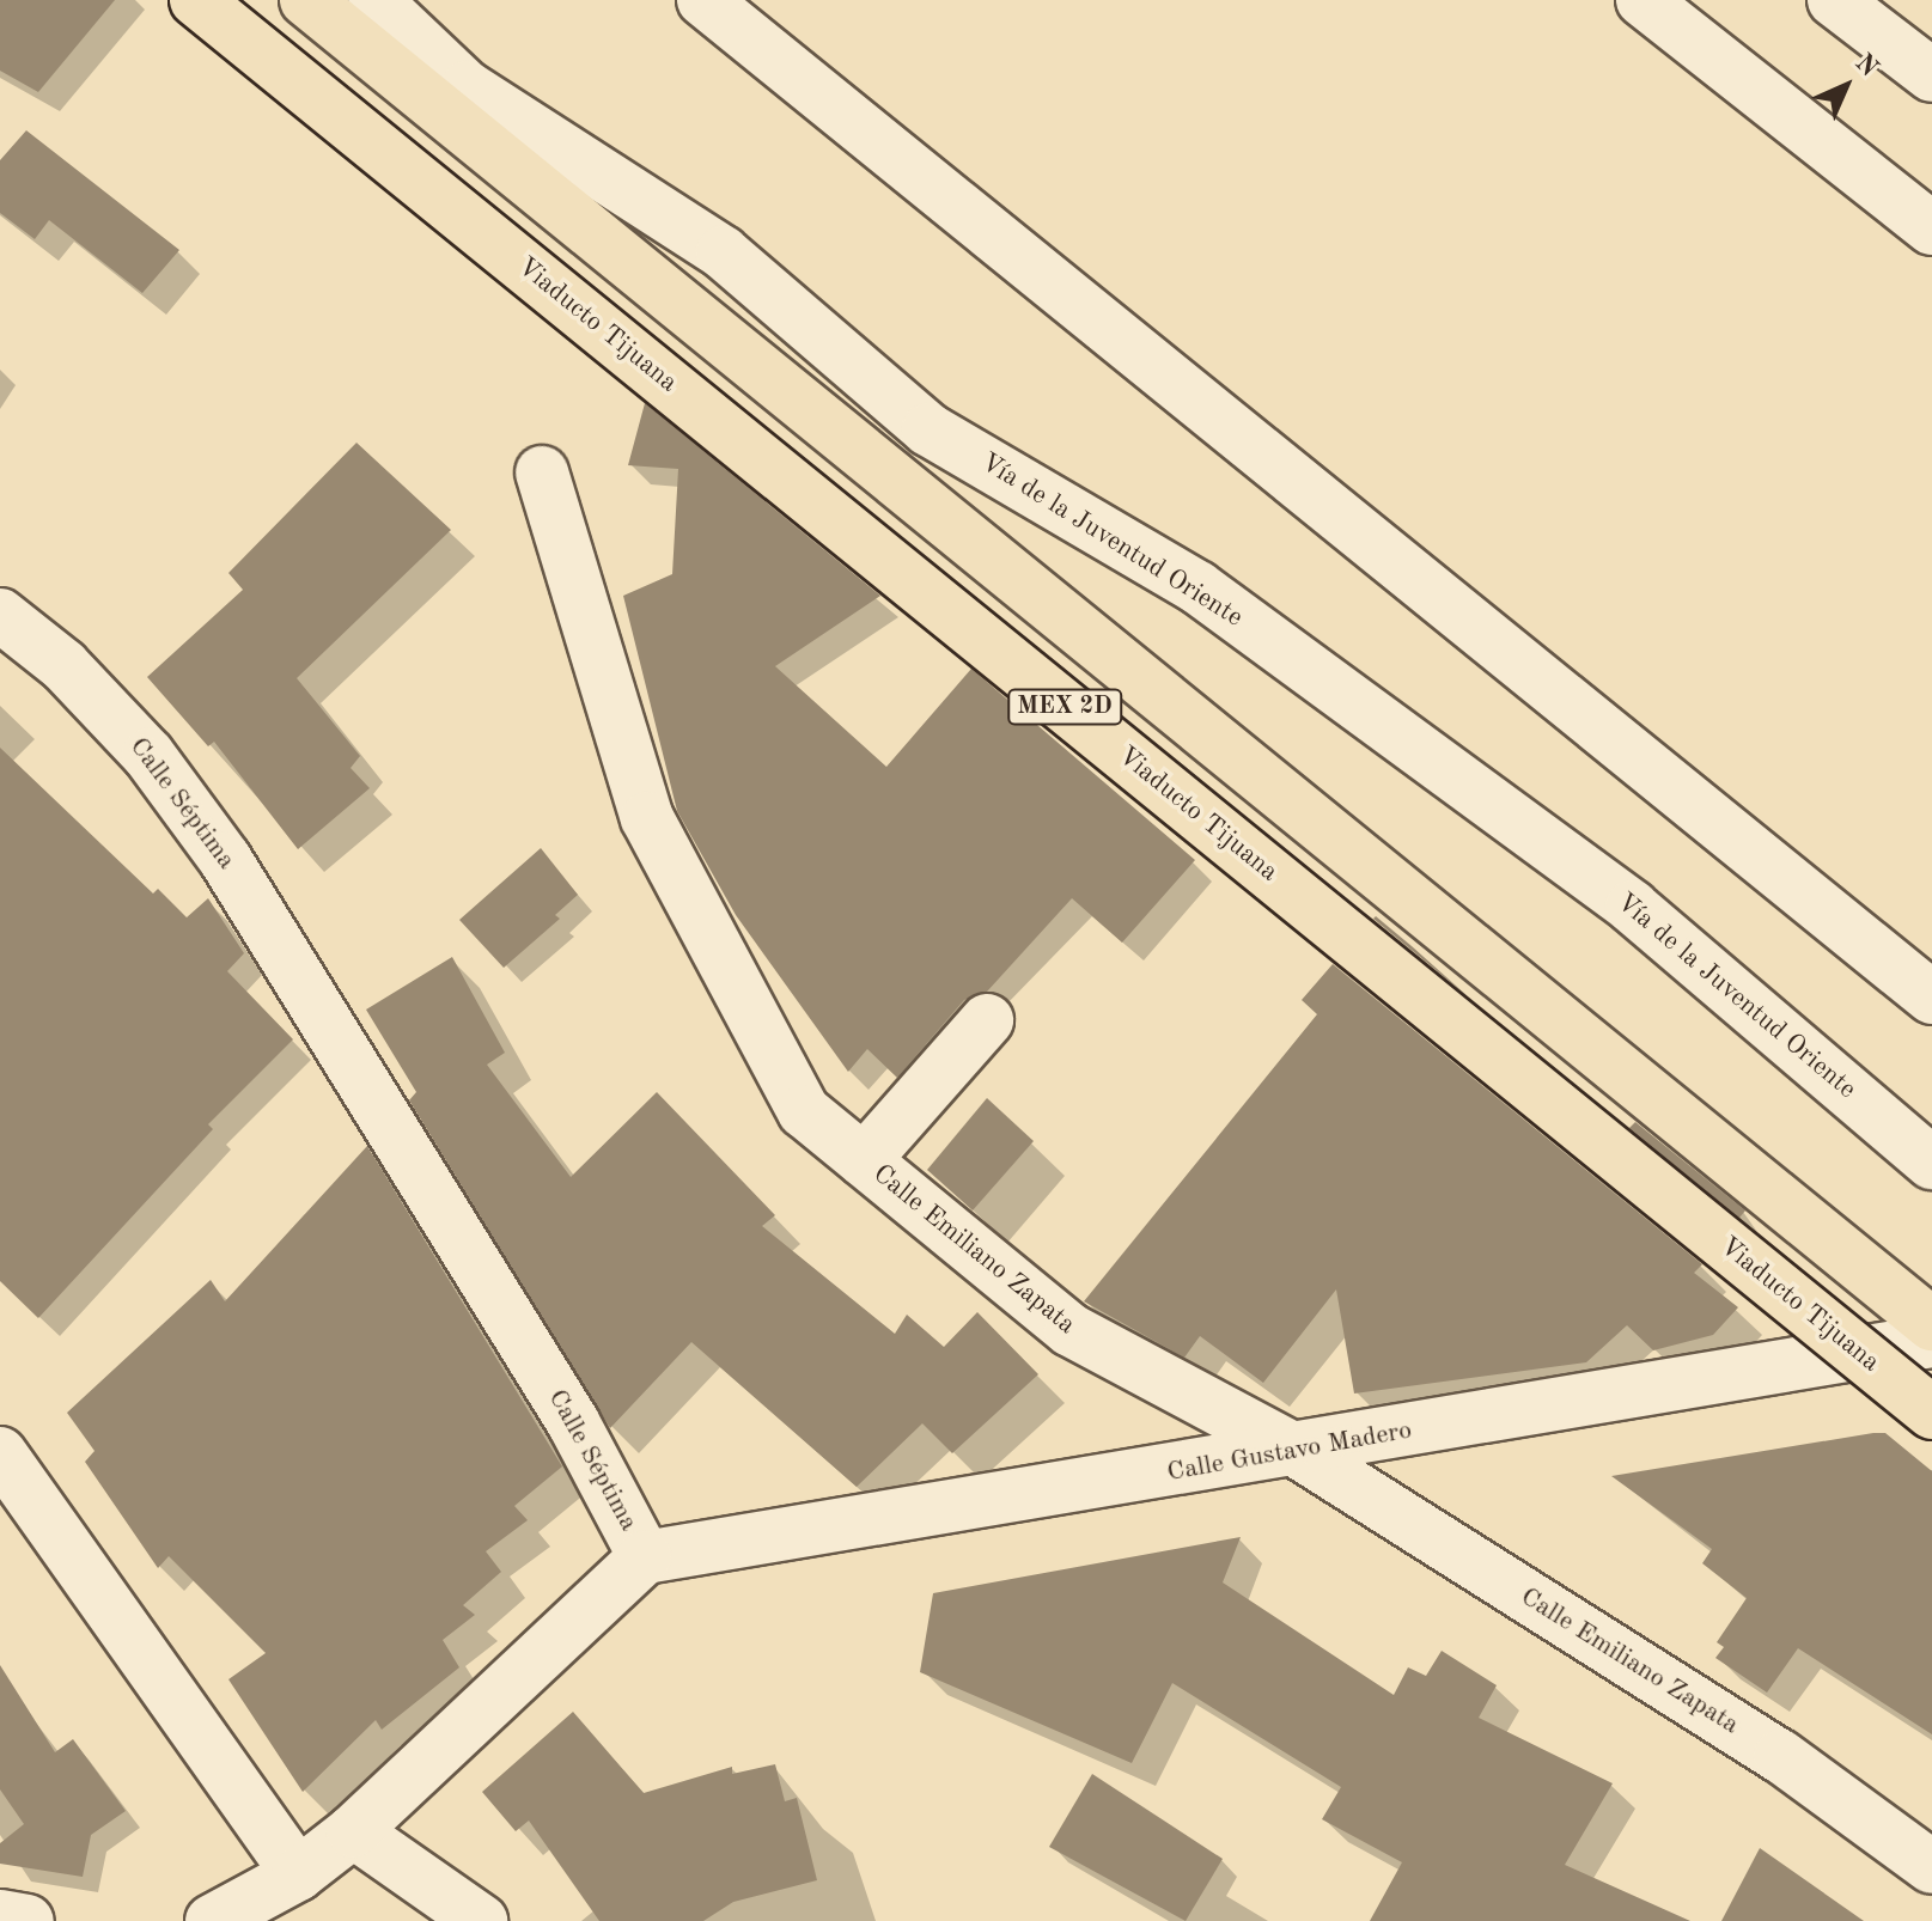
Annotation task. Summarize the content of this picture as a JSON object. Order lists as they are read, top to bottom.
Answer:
{
  "streets": {
    "highway": ["Viaducto Tijuana", "MEX 2D"],
    "street": [
      "Vía de la Juventud Oriente",
      "Calle Séptima",
      "Calle Emiliano Zapata",
      "Calle Gustavo Madero"
    ]
  },
  "crossings": [
    ["Calle Séptima", "Calle Gustavo Madero"],
    ["Calle Emiliano Zapata", "Calle Gustavo Madero"]
  ],
  "north": "top right"
}
